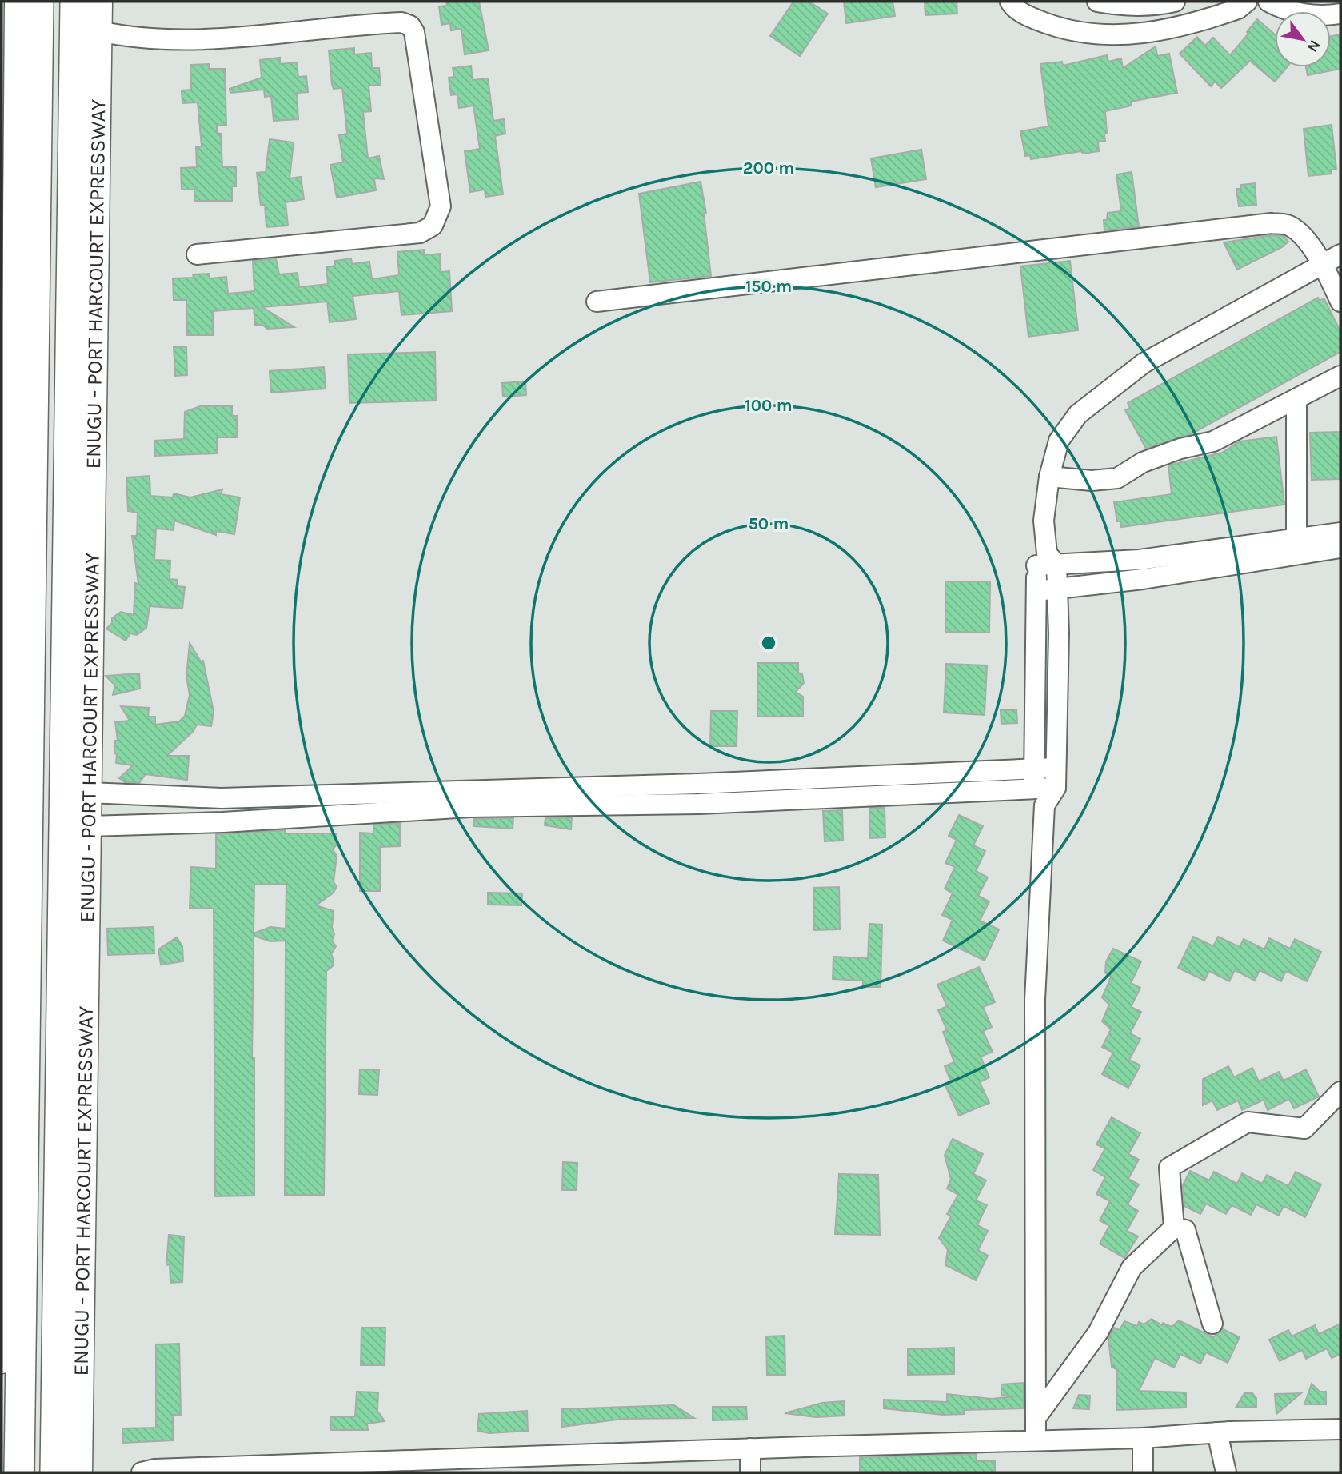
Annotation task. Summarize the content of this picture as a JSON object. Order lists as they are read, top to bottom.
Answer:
{
  "streets": {
    "highway": ["ENUGU - PORT HARCOURT EXPRESSWAY"]
  },
  "north": "bottom right",
  "rings": [
    "200 m",
    "150 m",
    "100 m",
    "50 m"
  ]
}
